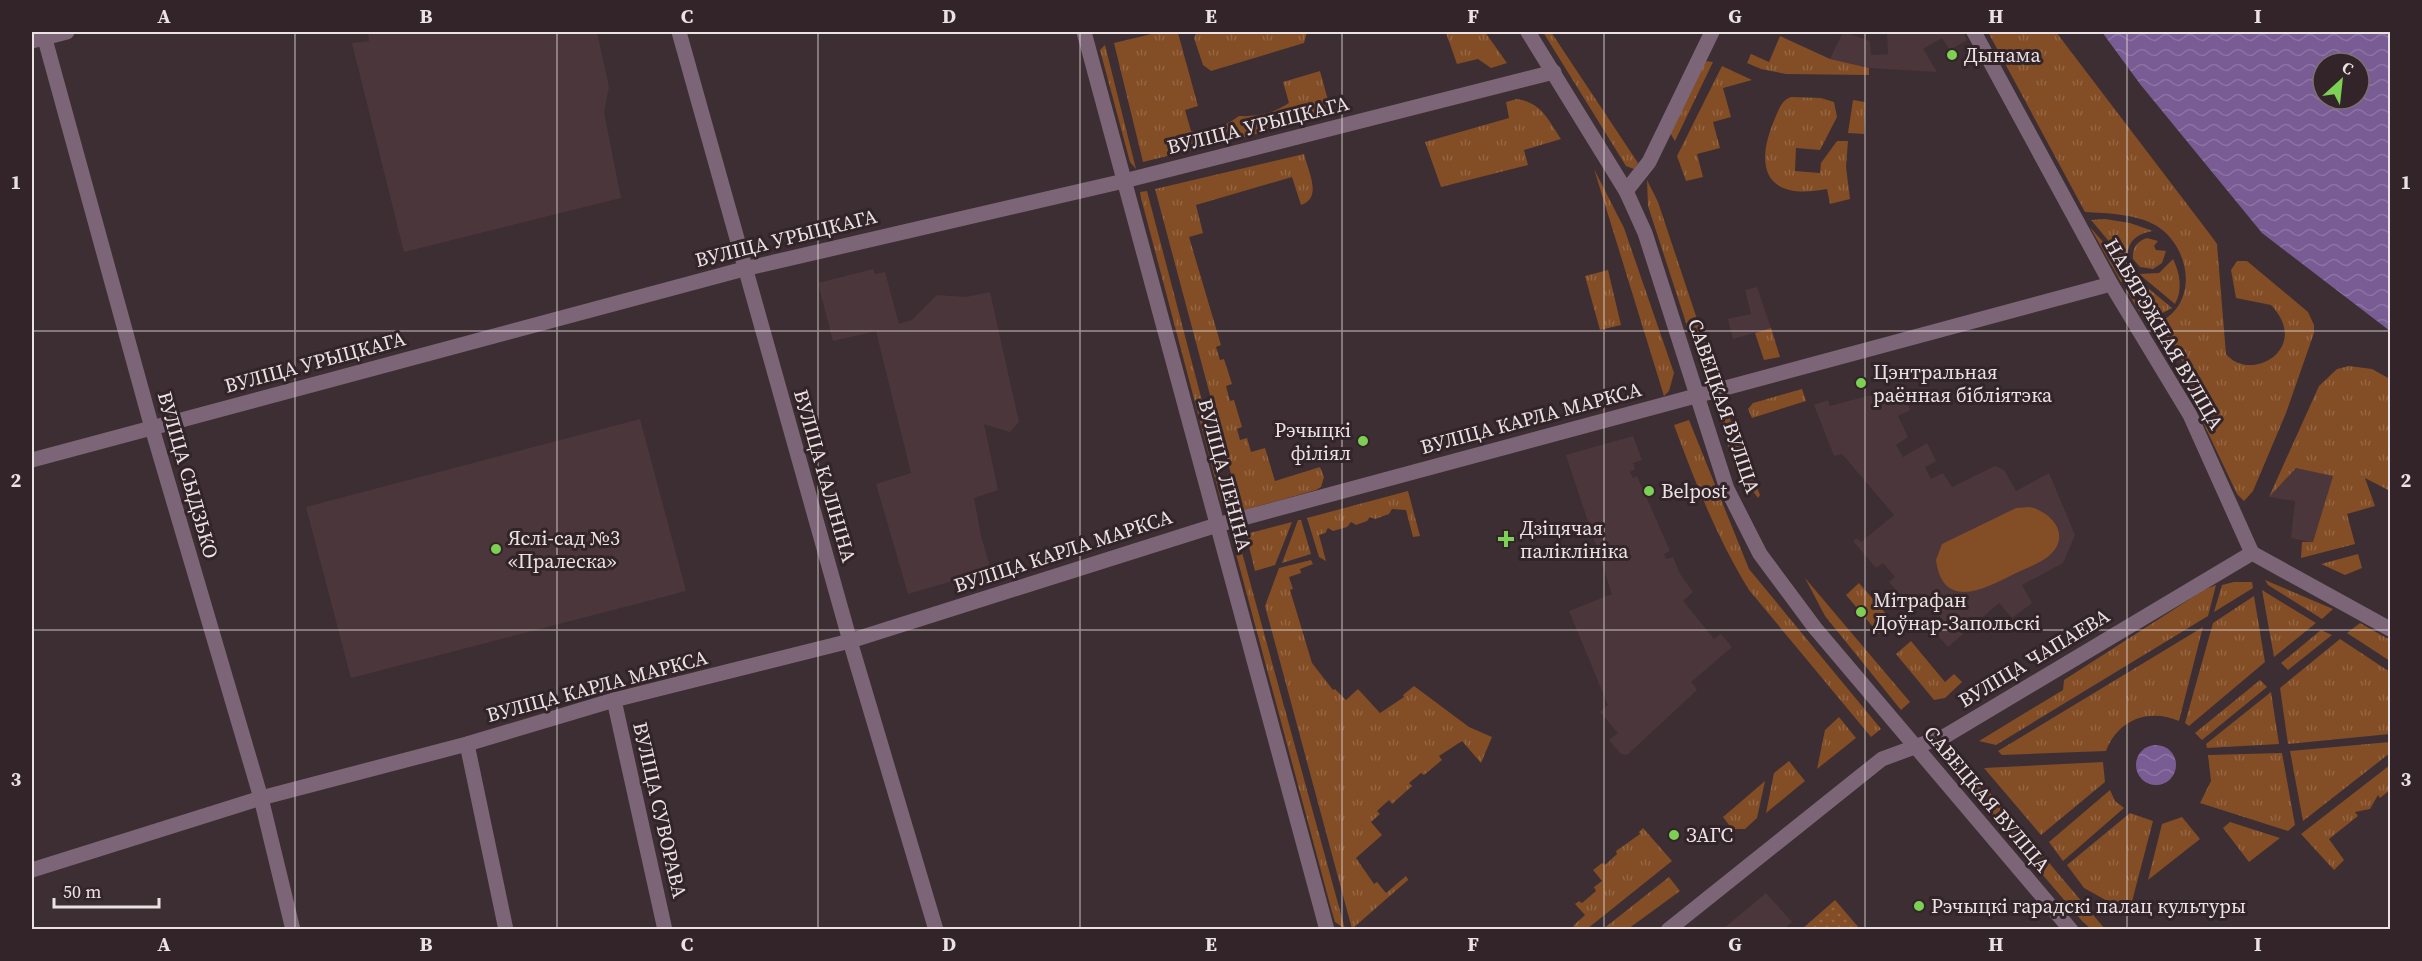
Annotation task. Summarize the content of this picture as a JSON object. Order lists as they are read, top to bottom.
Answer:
{
  "streets": {
    "street": [
      "ВУЛІЦА УРЫЦКАГА",
      "НАБЯРЭЖНАЯ ВУЛІЦА",
      "САВЕЦКАЯ ВУЛІЦА",
      "ВУЛІЦА КАРЛА МАРКСА",
      "ВУЛІЦА СЫДЗЬКО",
      "ВУЛІЦА ЛЕНІНА",
      "ВУЛІЦА КАЛІНІНА",
      "ВУЛІЦА ЧАПАЕВА",
      "ВУЛІЦА СУВОРАВА"
    ]
  },
  "crossings": [
    ["ВУЛІЦА УРЫЦКАГА", "САВЕЦКАЯ ВУЛІЦА"],
    ["ВУЛІЦА УРЫЦКАГА", "ВУЛІЦА СЫДЗЬКО"],
    ["ВУЛІЦА УРЫЦКАГА", "ВУЛІЦА ЛЕНІНА"],
    ["ВУЛІЦА УРЫЦКАГА", "ВУЛІЦА КАЛІНІНА"],
    ["НАБЯРЭЖНАЯ ВУЛІЦА", "ВУЛІЦА КАРЛА МАРКСА"],
    ["НАБЯРЭЖНАЯ ВУЛІЦА", "ВУЛІЦА ЧАПАЕВА"],
    ["САВЕЦКАЯ ВУЛІЦА", "ВУЛІЦА КАРЛА МАРКСА"],
    ["САВЕЦКАЯ ВУЛІЦА", "ВУЛІЦА ЧАПАЕВА"],
    ["ВУЛІЦА КАРЛА МАРКСА", "ВУЛІЦА СЫДЗЬКО"],
    ["ВУЛІЦА КАРЛА МАРКСА", "ВУЛІЦА ЛЕНІНА"],
    ["ВУЛІЦА КАРЛА МАРКСА", "ВУЛІЦА КАЛІНІНА"],
    ["ВУЛІЦА КАРЛА МАРКСА", "ВУЛІЦА СУВОРАВА"]
  ],
  "places": {
    "other": [
      "Дынама",
      "Цэнтральная раённая бібліятэка",
      "Рэчыцкі філіял",
      "Belpost",
      "Яслі-сад №3 «Пралеска»",
      "Мітрафан Доўнар-Запольскі",
      "ЗАГС",
      "Рэчыцкі гарадскі палац культуры"
    ],
    "health": ["Дзіцячая паліклініка"]
  },
  "scale_bar": "50 m",
  "north": "top right",
  "grid": {
    "columns": [
      "A",
      "B",
      "C",
      "D",
      "E",
      "F",
      "G",
      "H",
      "I"
    ],
    "rows": ["1", "2", "3"]
  }
}
